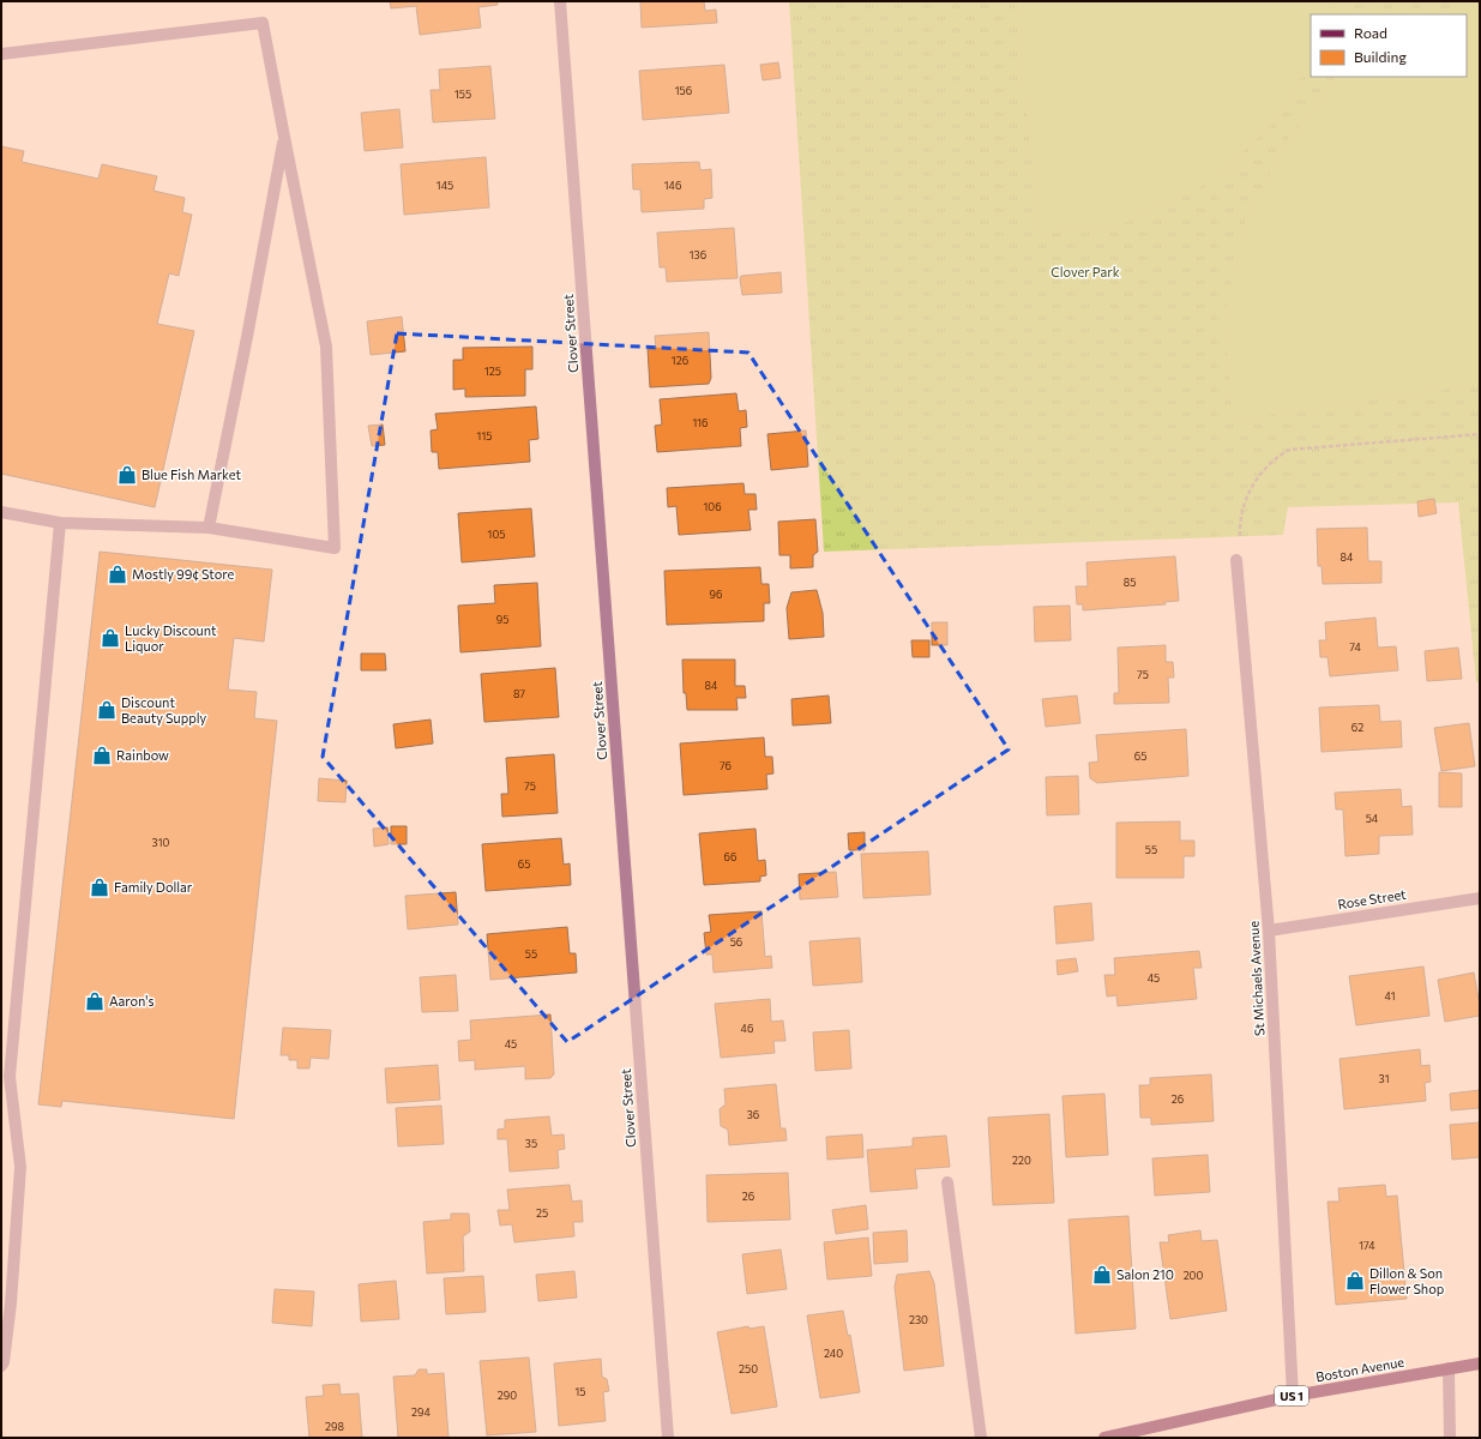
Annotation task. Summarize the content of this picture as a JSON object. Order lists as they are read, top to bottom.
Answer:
{
  "streets": {
    "main road": ["Boston Avenue", "US 1"],
    "street": ["Clover Street", "Rose Street", "St Michaels Avenue"]
  },
  "crossings": [
    ["Rose Street", "St Michaels Avenue"],
    ["St Michaels Avenue", "Boston Avenue"]
  ],
  "parks": ["Clover Park"],
  "places": {
    "shop": [
      "Blue Fish Market",
      "Mostly 99¢ Store",
      "Lucky Discount Liquor",
      "Discount Beauty Supply",
      "Rainbow",
      "Family Dollar",
      "Aaron's",
      "Salon 210",
      "Dillon & Son Flower Shop"
    ]
  },
  "house_numbers": [
    "156",
    "155",
    "145",
    "146",
    "136",
    "126",
    "125",
    "116",
    "115",
    "106",
    "105",
    "84",
    "85",
    "96",
    "95",
    "74",
    "75",
    "84",
    "87",
    "62",
    "65",
    "76",
    "75",
    "54",
    "310",
    "55",
    "66",
    "65",
    "56",
    "55",
    "45",
    "41",
    "46",
    "45",
    "31",
    "26",
    "36",
    "35",
    "220",
    "26",
    "25",
    "174",
    "200",
    "230",
    "240",
    "250",
    "15",
    "290",
    "294",
    "298"
  ],
  "legend": ["Road", "Building"]
}
